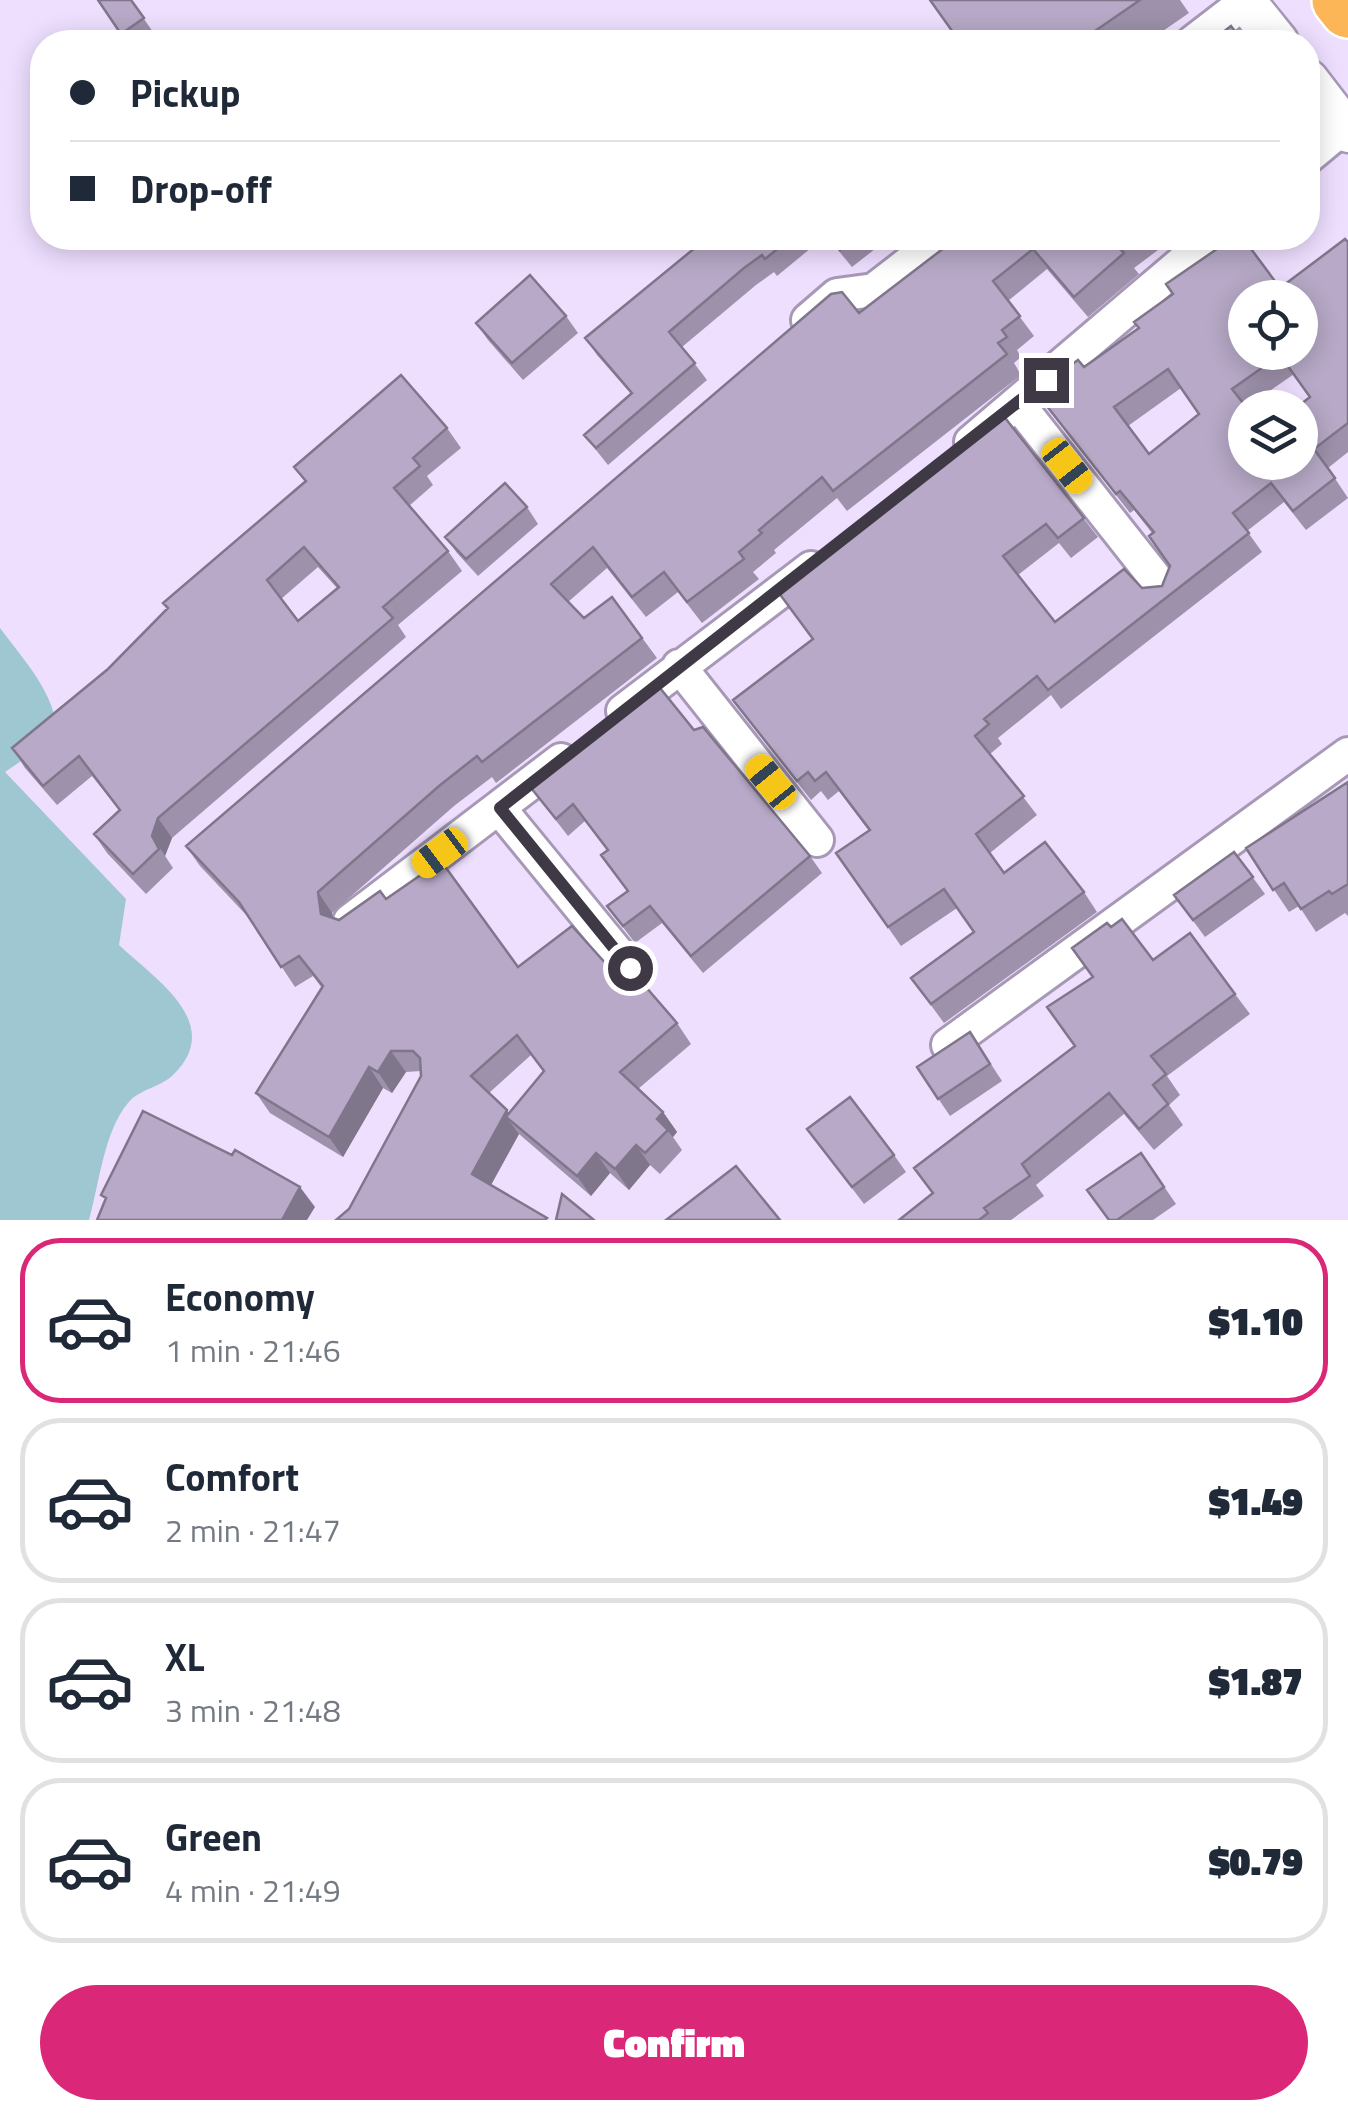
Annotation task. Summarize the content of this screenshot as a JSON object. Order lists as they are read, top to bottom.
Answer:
{
  "page": {
    "banner": ["Pickup", "Drop-off"],
    "list": [
      {
        "name": "Economy",
        "note": "1 min · 21:46",
        "value": "$1.10"
      },
      {
        "name": "Comfort",
        "note": "2 min · 21:47",
        "value": "$1.49"
      },
      {
        "name": "XL",
        "note": "3 min · 21:48",
        "value": "$1.87"
      },
      {
        "name": "Green",
        "note": "4 min · 21:49",
        "value": "$0.79"
      }
    ],
    "buttons": "Confirm"
  }
}
